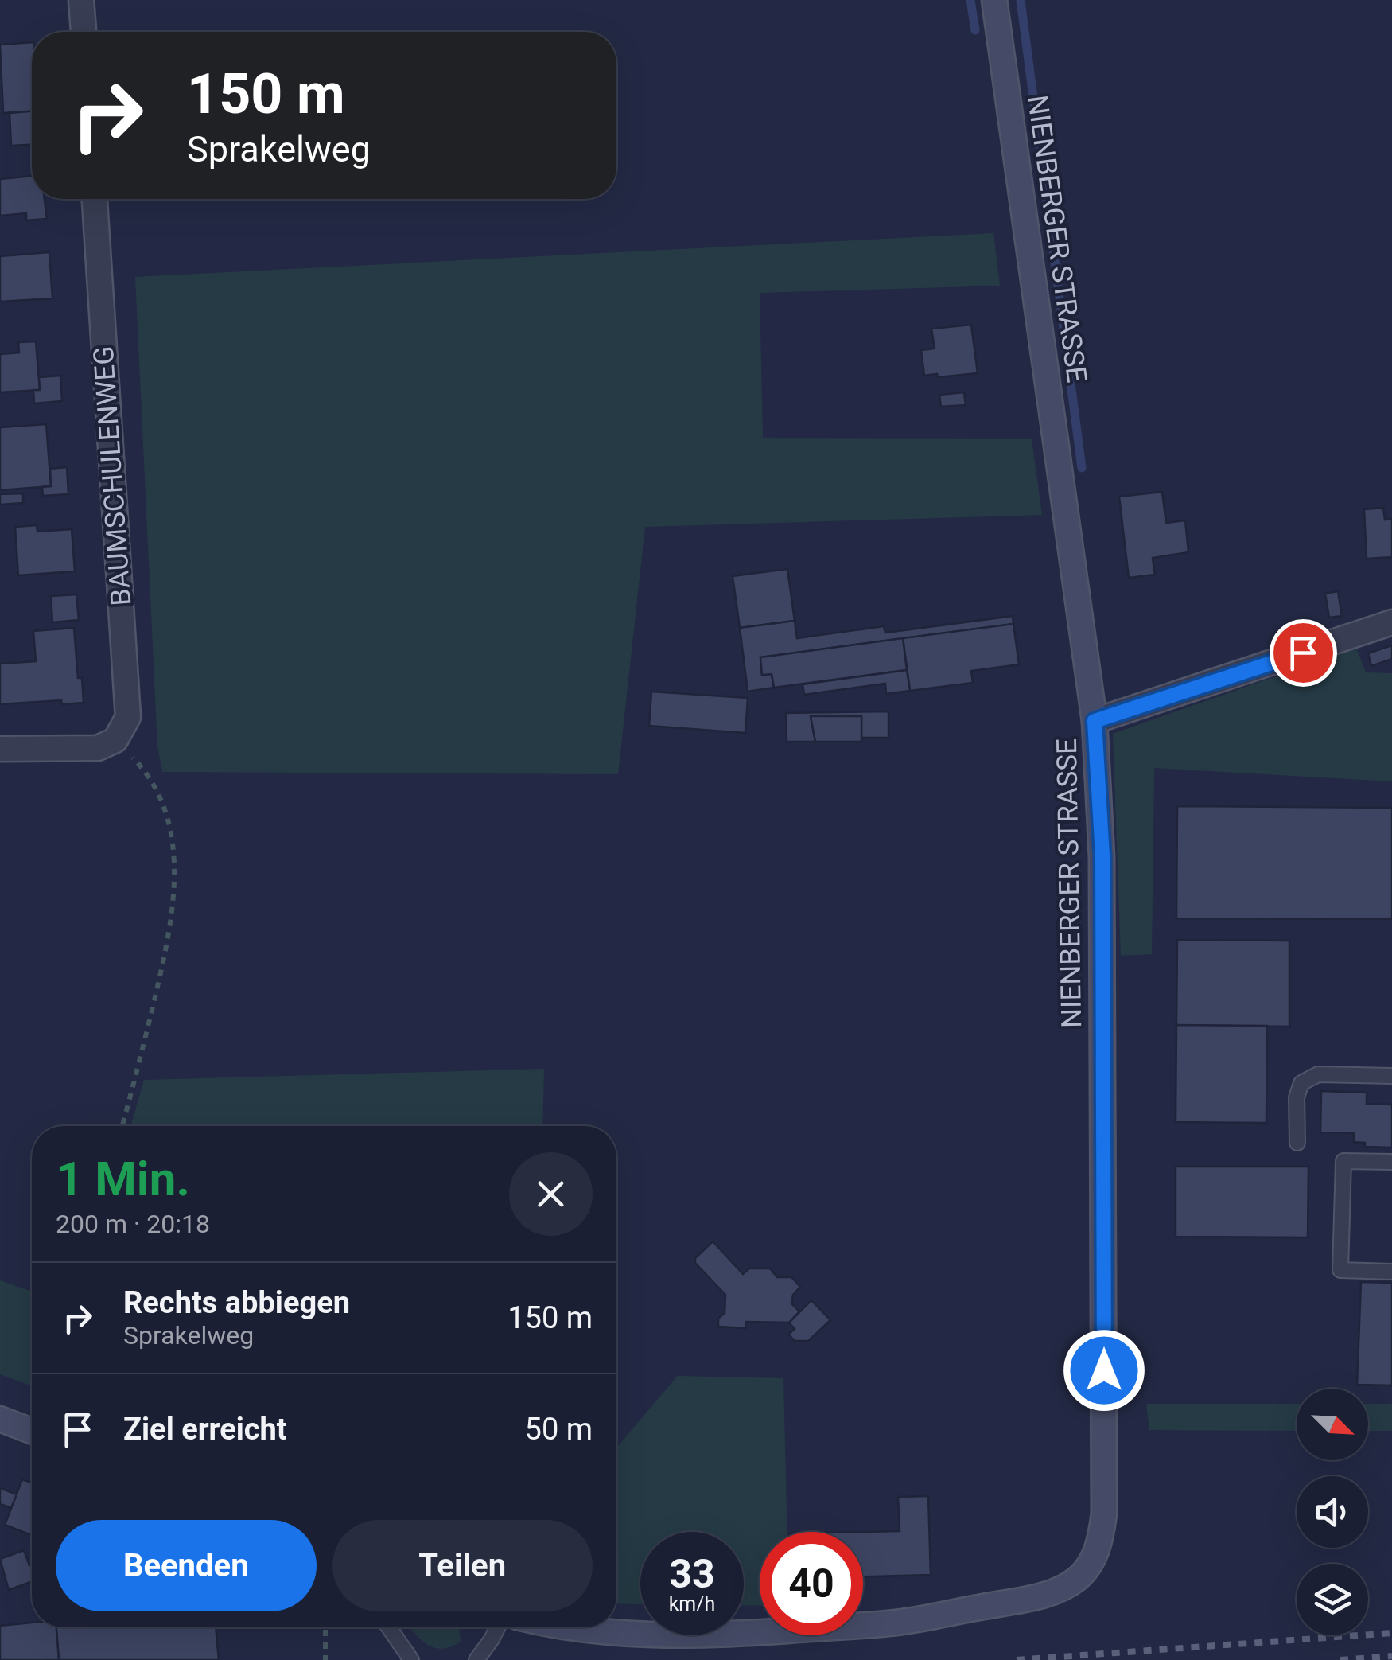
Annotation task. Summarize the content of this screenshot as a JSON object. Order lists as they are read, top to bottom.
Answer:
{
  "streets": {
    "street": ["NIENBERGER STRASSE", "BAUMSCHULENWEG"]
  },
  "north": "bottom right",
  "page": {
    "turn": ["150 m", "Sprakelweg"],
    "heading": ["1 Min.", "200 m · 20:18"],
    "list": [
      {
        "name": "Rechts abbiegen",
        "note": "Sprakelweg",
        "value": "150 m"
      },
      {
        "name": "Ziel erreicht",
        "value": "50 m"
      }
    ],
    "buttons": ["Beenden", "Teilen"],
    "speed": "33 km/h",
    "limit": "40"
  }
}
